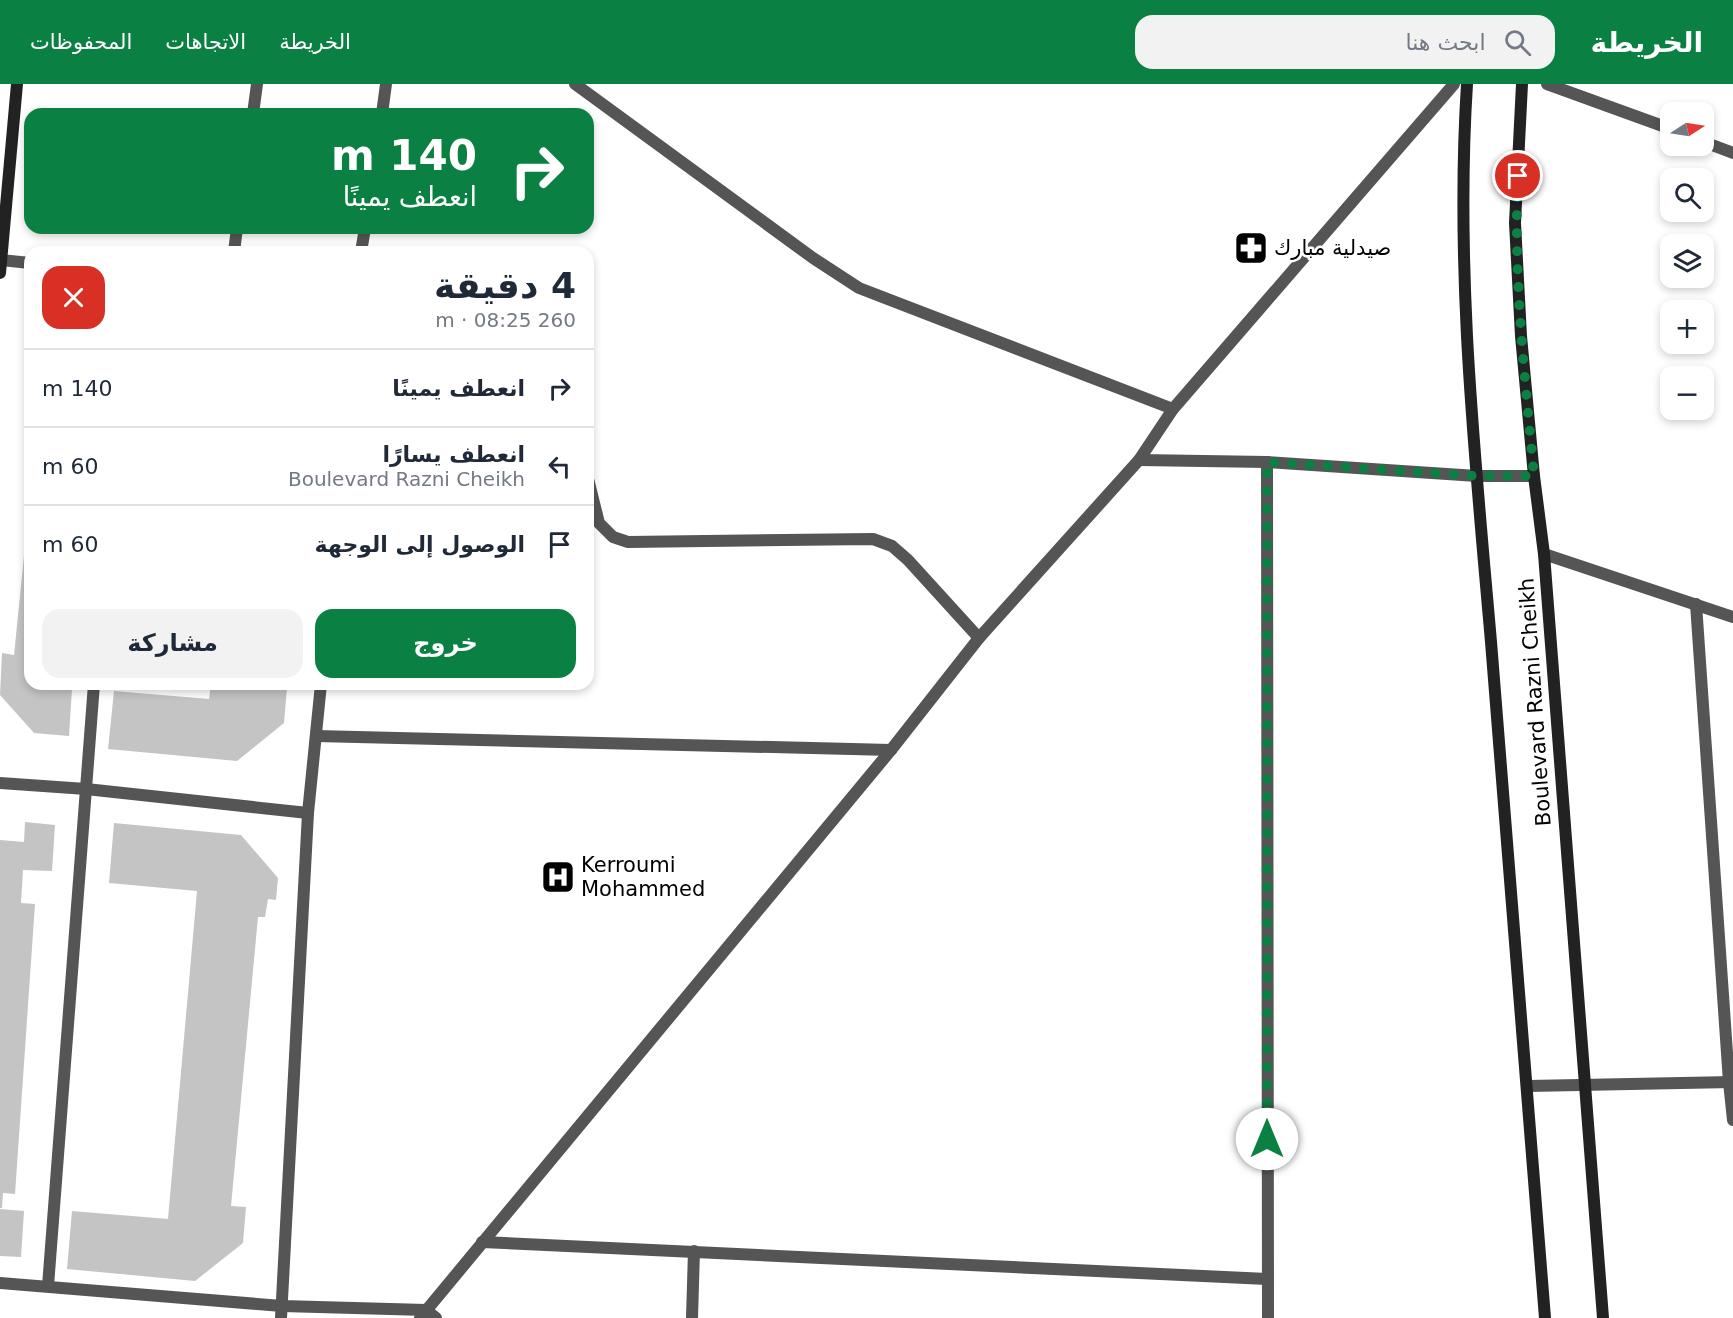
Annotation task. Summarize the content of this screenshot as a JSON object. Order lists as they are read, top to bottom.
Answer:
{
  "streets": {
    "main road": ["Boulevard Razni Cheikh"]
  },
  "places": {
    "pharmacy": ["صيدلية مبارك"],
    "hospital": ["Kerroumi Mohammed"]
  },
  "north": "right",
  "page": {
    "header": "الخريطة",
    "search": "ابحث هنا",
    "nav": ["الخريطة", "الاتجاهات", "المحفوظات"],
    "map_buttons": ["+", "−"],
    "turn": ["140 m", "انعطف يمينًا"],
    "heading": ["4 دقيقة", "260 m · 08:25"],
    "list": [
      {
        "name": "انعطف يمينًا",
        "value": "140 m"
      },
      {
        "name": "انعطف يسارًا",
        "note": "Boulevard Razni Cheikh",
        "value": "60 m"
      },
      {
        "name": "الوصول إلى الوجهة",
        "value": "60 m"
      }
    ],
    "buttons": ["خروج", "مشاركة"]
  }
}
